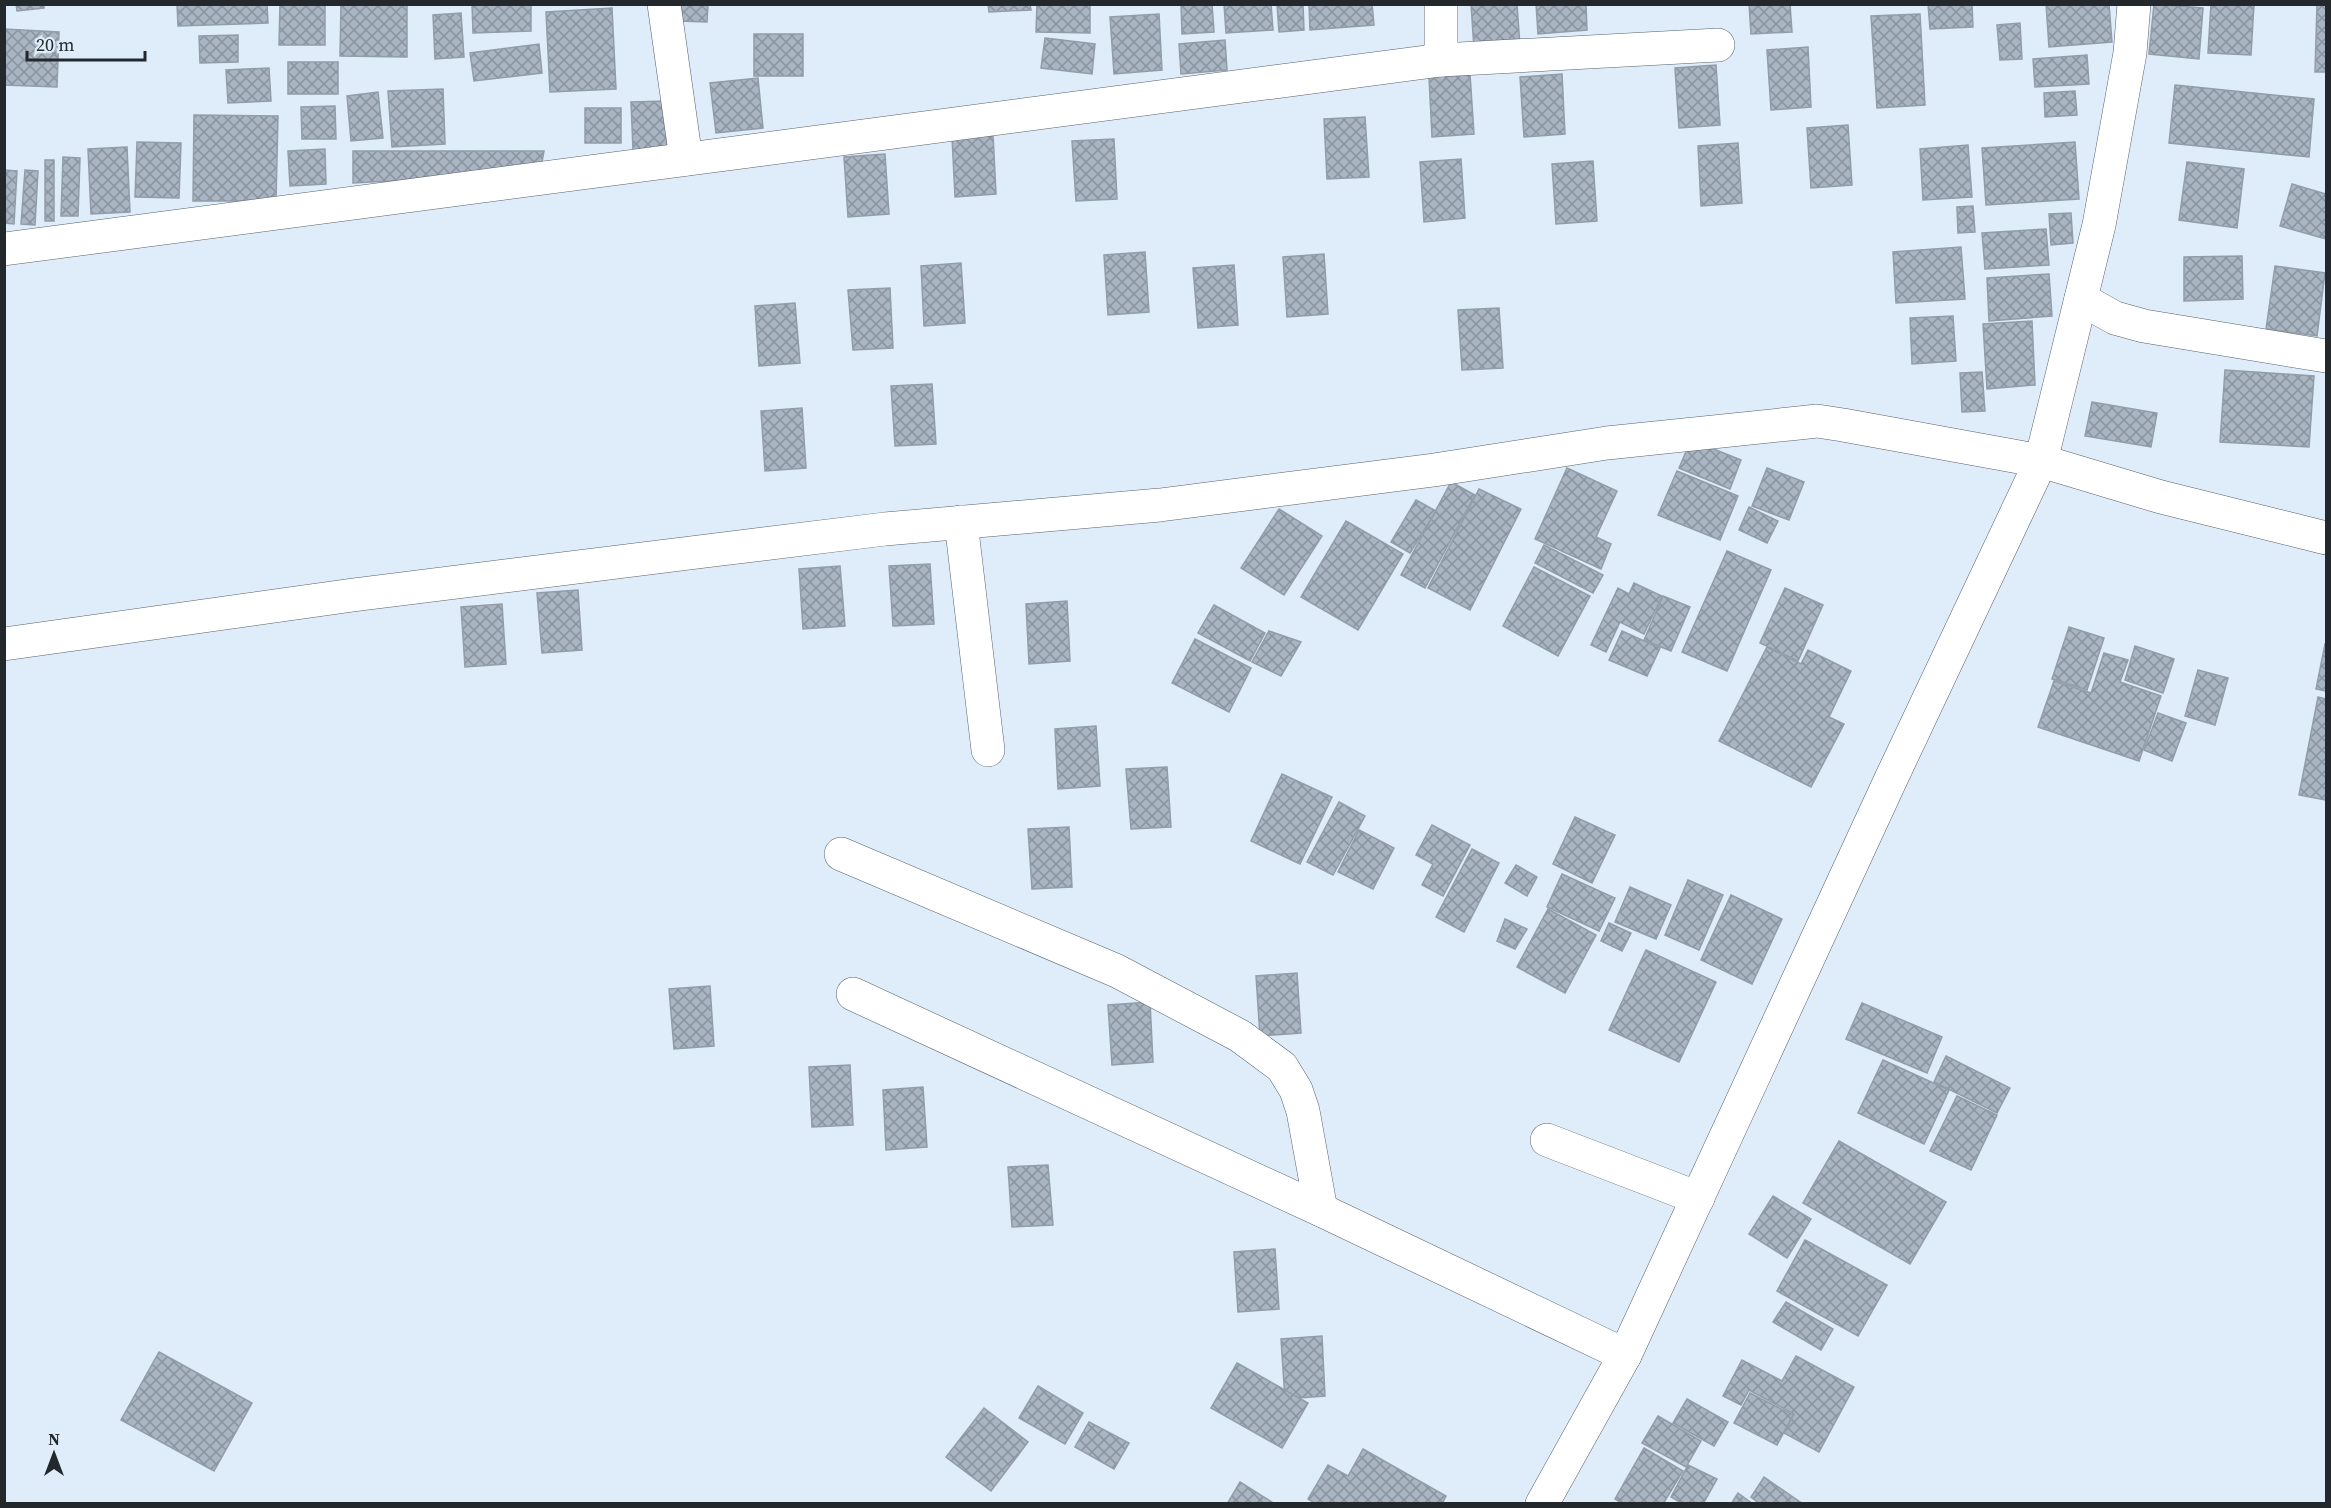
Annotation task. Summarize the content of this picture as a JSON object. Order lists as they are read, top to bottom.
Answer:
{
  "scale_bar": "20 m",
  "north": "top"
}
